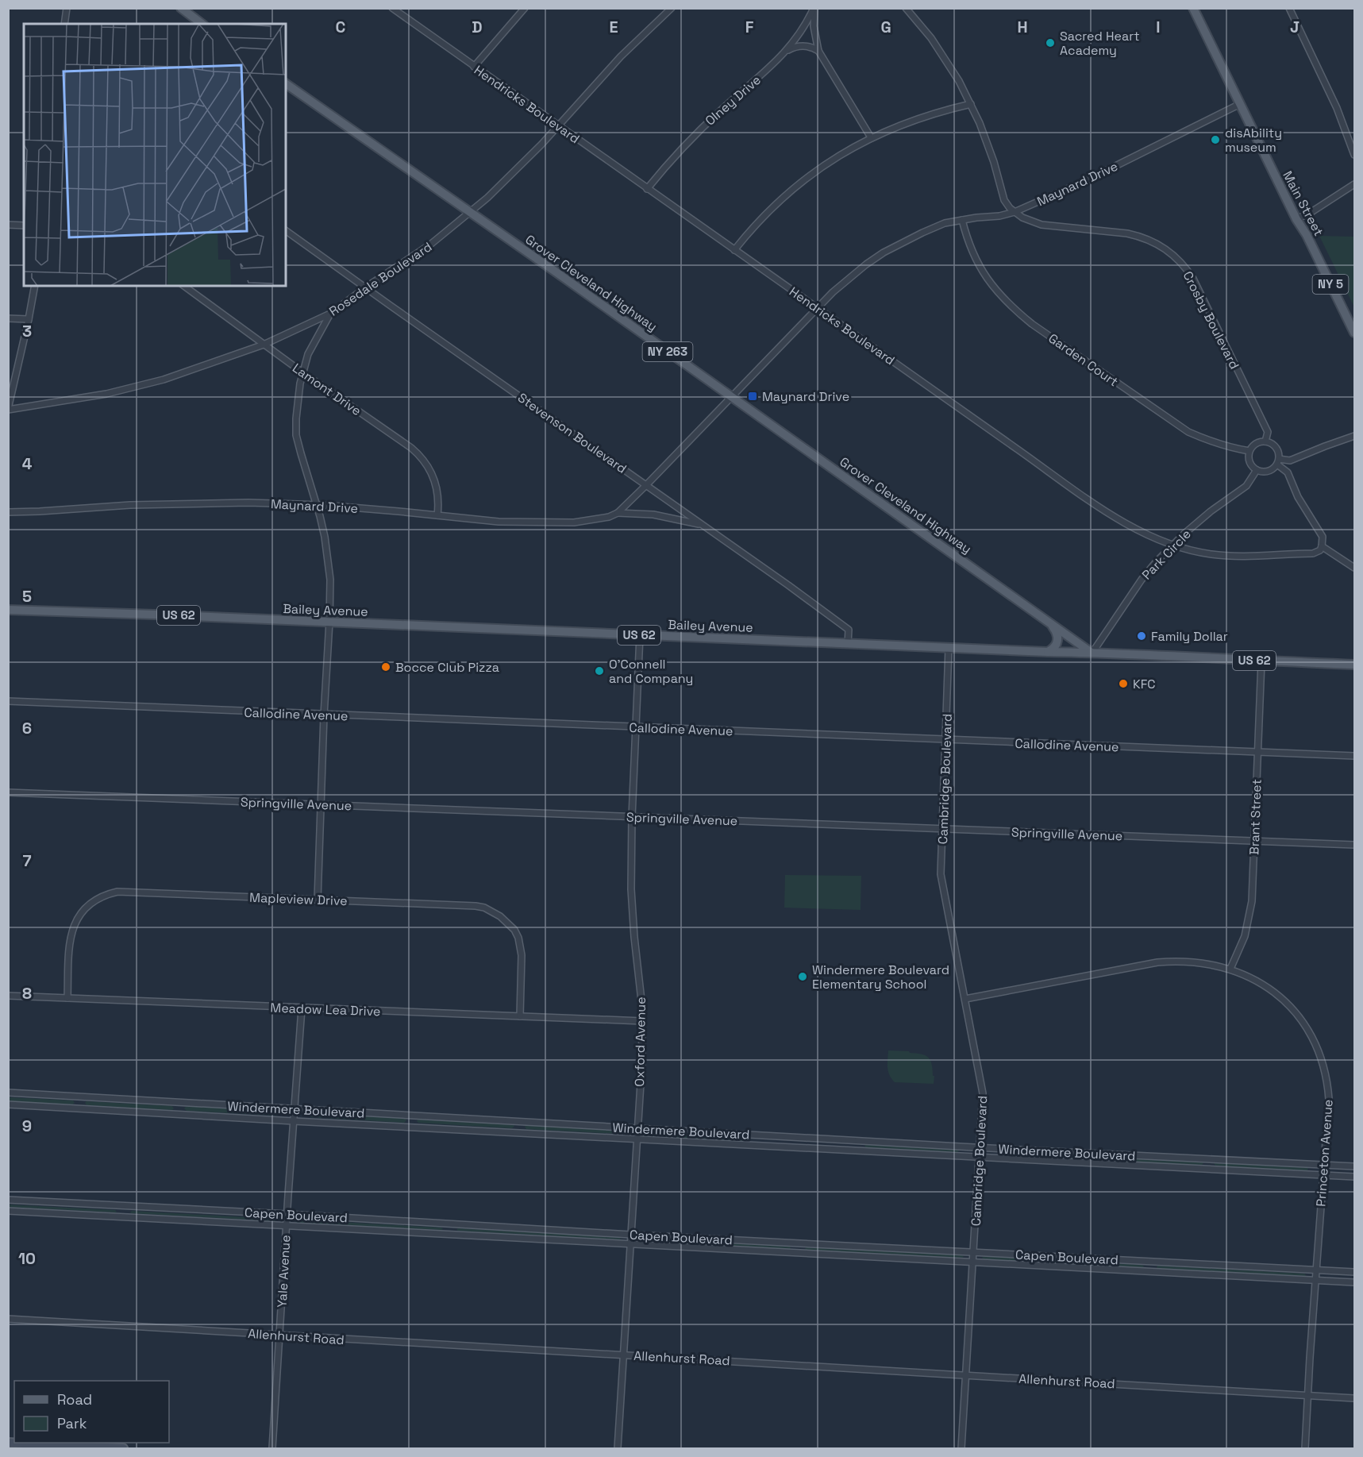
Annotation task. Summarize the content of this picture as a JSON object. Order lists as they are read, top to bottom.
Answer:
{
  "streets": {
    "main road": [
      "Main Street",
      "Grover Cleveland Highway",
      "NY 5",
      "NY 263",
      "Bailey Avenue",
      "US 62"
    ],
    "street": [
      "Olney Drive",
      "Hendricks Boulevard",
      "Maynard Drive",
      "Rosedale Boulevard",
      "Crosby Boulevard",
      "Garden Court",
      "Lamont Drive",
      "Stevenson Boulevard",
      "Park Circle",
      "Callodine Avenue",
      "Cambridge Boulevard",
      "Springville Avenue",
      "Brant Street",
      "Mapleview Drive",
      "Meadow Lea Drive",
      "Oxford Avenue",
      "Windermere Boulevard",
      "Princeton Avenue",
      "Capen Boulevard",
      "Yale Avenue",
      "Allenhurst Road"
    ]
  },
  "crossings": [
    ["Olney Drive", "Hendricks Boulevard"],
    ["Hendricks Boulevard", "Maynard Drive"],
    ["Hendricks Boulevard", "Rosedale Boulevard"],
    ["Hendricks Boulevard", "Crosby Boulevard"],
    ["Hendricks Boulevard", "Park Circle"],
    ["Maynard Drive", "Main Street"],
    ["Maynard Drive", "Grover Cleveland Highway"],
    ["Maynard Drive", "Crosby Boulevard"],
    ["Maynard Drive", "Garden Court"],
    ["Maynard Drive", "Lamont Drive"],
    ["Maynard Drive", "Stevenson Boulevard"],
    ["Rosedale Boulevard", "Grover Cleveland Highway"],
    ["Rosedale Boulevard", "Lamont Drive"],
    ["Rosedale Boulevard", "Stevenson Boulevard"],
    ["Grover Cleveland Highway", "Park Circle"],
    ["Grover Cleveland Highway", "Bailey Avenue"],
    ["Crosby Boulevard", "Garden Court"],
    ["Crosby Boulevard", "Park Circle"],
    ["Garden Court", "Park Circle"],
    ["Stevenson Boulevard", "Bailey Avenue"],
    ["Park Circle", "Bailey Avenue"],
    ["Bailey Avenue", "Cambridge Boulevard"],
    ["Bailey Avenue", "Brant Street"],
    ["Bailey Avenue", "Oxford Avenue"],
    ["Callodine Avenue", "Cambridge Boulevard"],
    ["Callodine Avenue", "Brant Street"],
    ["Callodine Avenue", "Oxford Avenue"],
    ["Cambridge Boulevard", "Springville Avenue"],
    ["Cambridge Boulevard", "Windermere Boulevard"],
    ["Cambridge Boulevard", "Princeton Avenue"],
    ["Cambridge Boulevard", "Capen Boulevard"],
    ["Cambridge Boulevard", "Allenhurst Road"],
    ["Springville Avenue", "Brant Street"],
    ["Springville Avenue", "Oxford Avenue"],
    ["Brant Street", "Princeton Avenue"],
    ["Mapleview Drive", "Meadow Lea Drive"],
    ["Meadow Lea Drive", "Oxford Avenue"],
    ["Meadow Lea Drive", "Yale Avenue"],
    ["Oxford Avenue", "Windermere Boulevard"],
    ["Oxford Avenue", "Capen Boulevard"],
    ["Oxford Avenue", "Allenhurst Road"],
    ["Windermere Boulevard", "Princeton Avenue"],
    ["Windermere Boulevard", "Yale Avenue"],
    ["Princeton Avenue", "Capen Boulevard"],
    ["Princeton Avenue", "Allenhurst Road"],
    ["Capen Boulevard", "Yale Avenue"],
    ["Yale Avenue", "Allenhurst Road"]
  ],
  "places": {
    "other": [
      "Sacred Heart Academy",
      "disAbility museum",
      "Family Dollar",
      "Bocce Club Pizza",
      "O’Connell and Company",
      "KFC",
      "Windermere Boulevard Elementary School"
    ],
    "transit": ["Maynard Drive"]
  },
  "legend": ["Road", "Park"],
  "grid": {
    "columns": [
      "C",
      "D",
      "E",
      "F",
      "G",
      "H",
      "I",
      "J"
    ],
    "rows": [
      "3",
      "4",
      "5",
      "6",
      "7",
      "8",
      "9",
      "10"
    ]
  }
}
